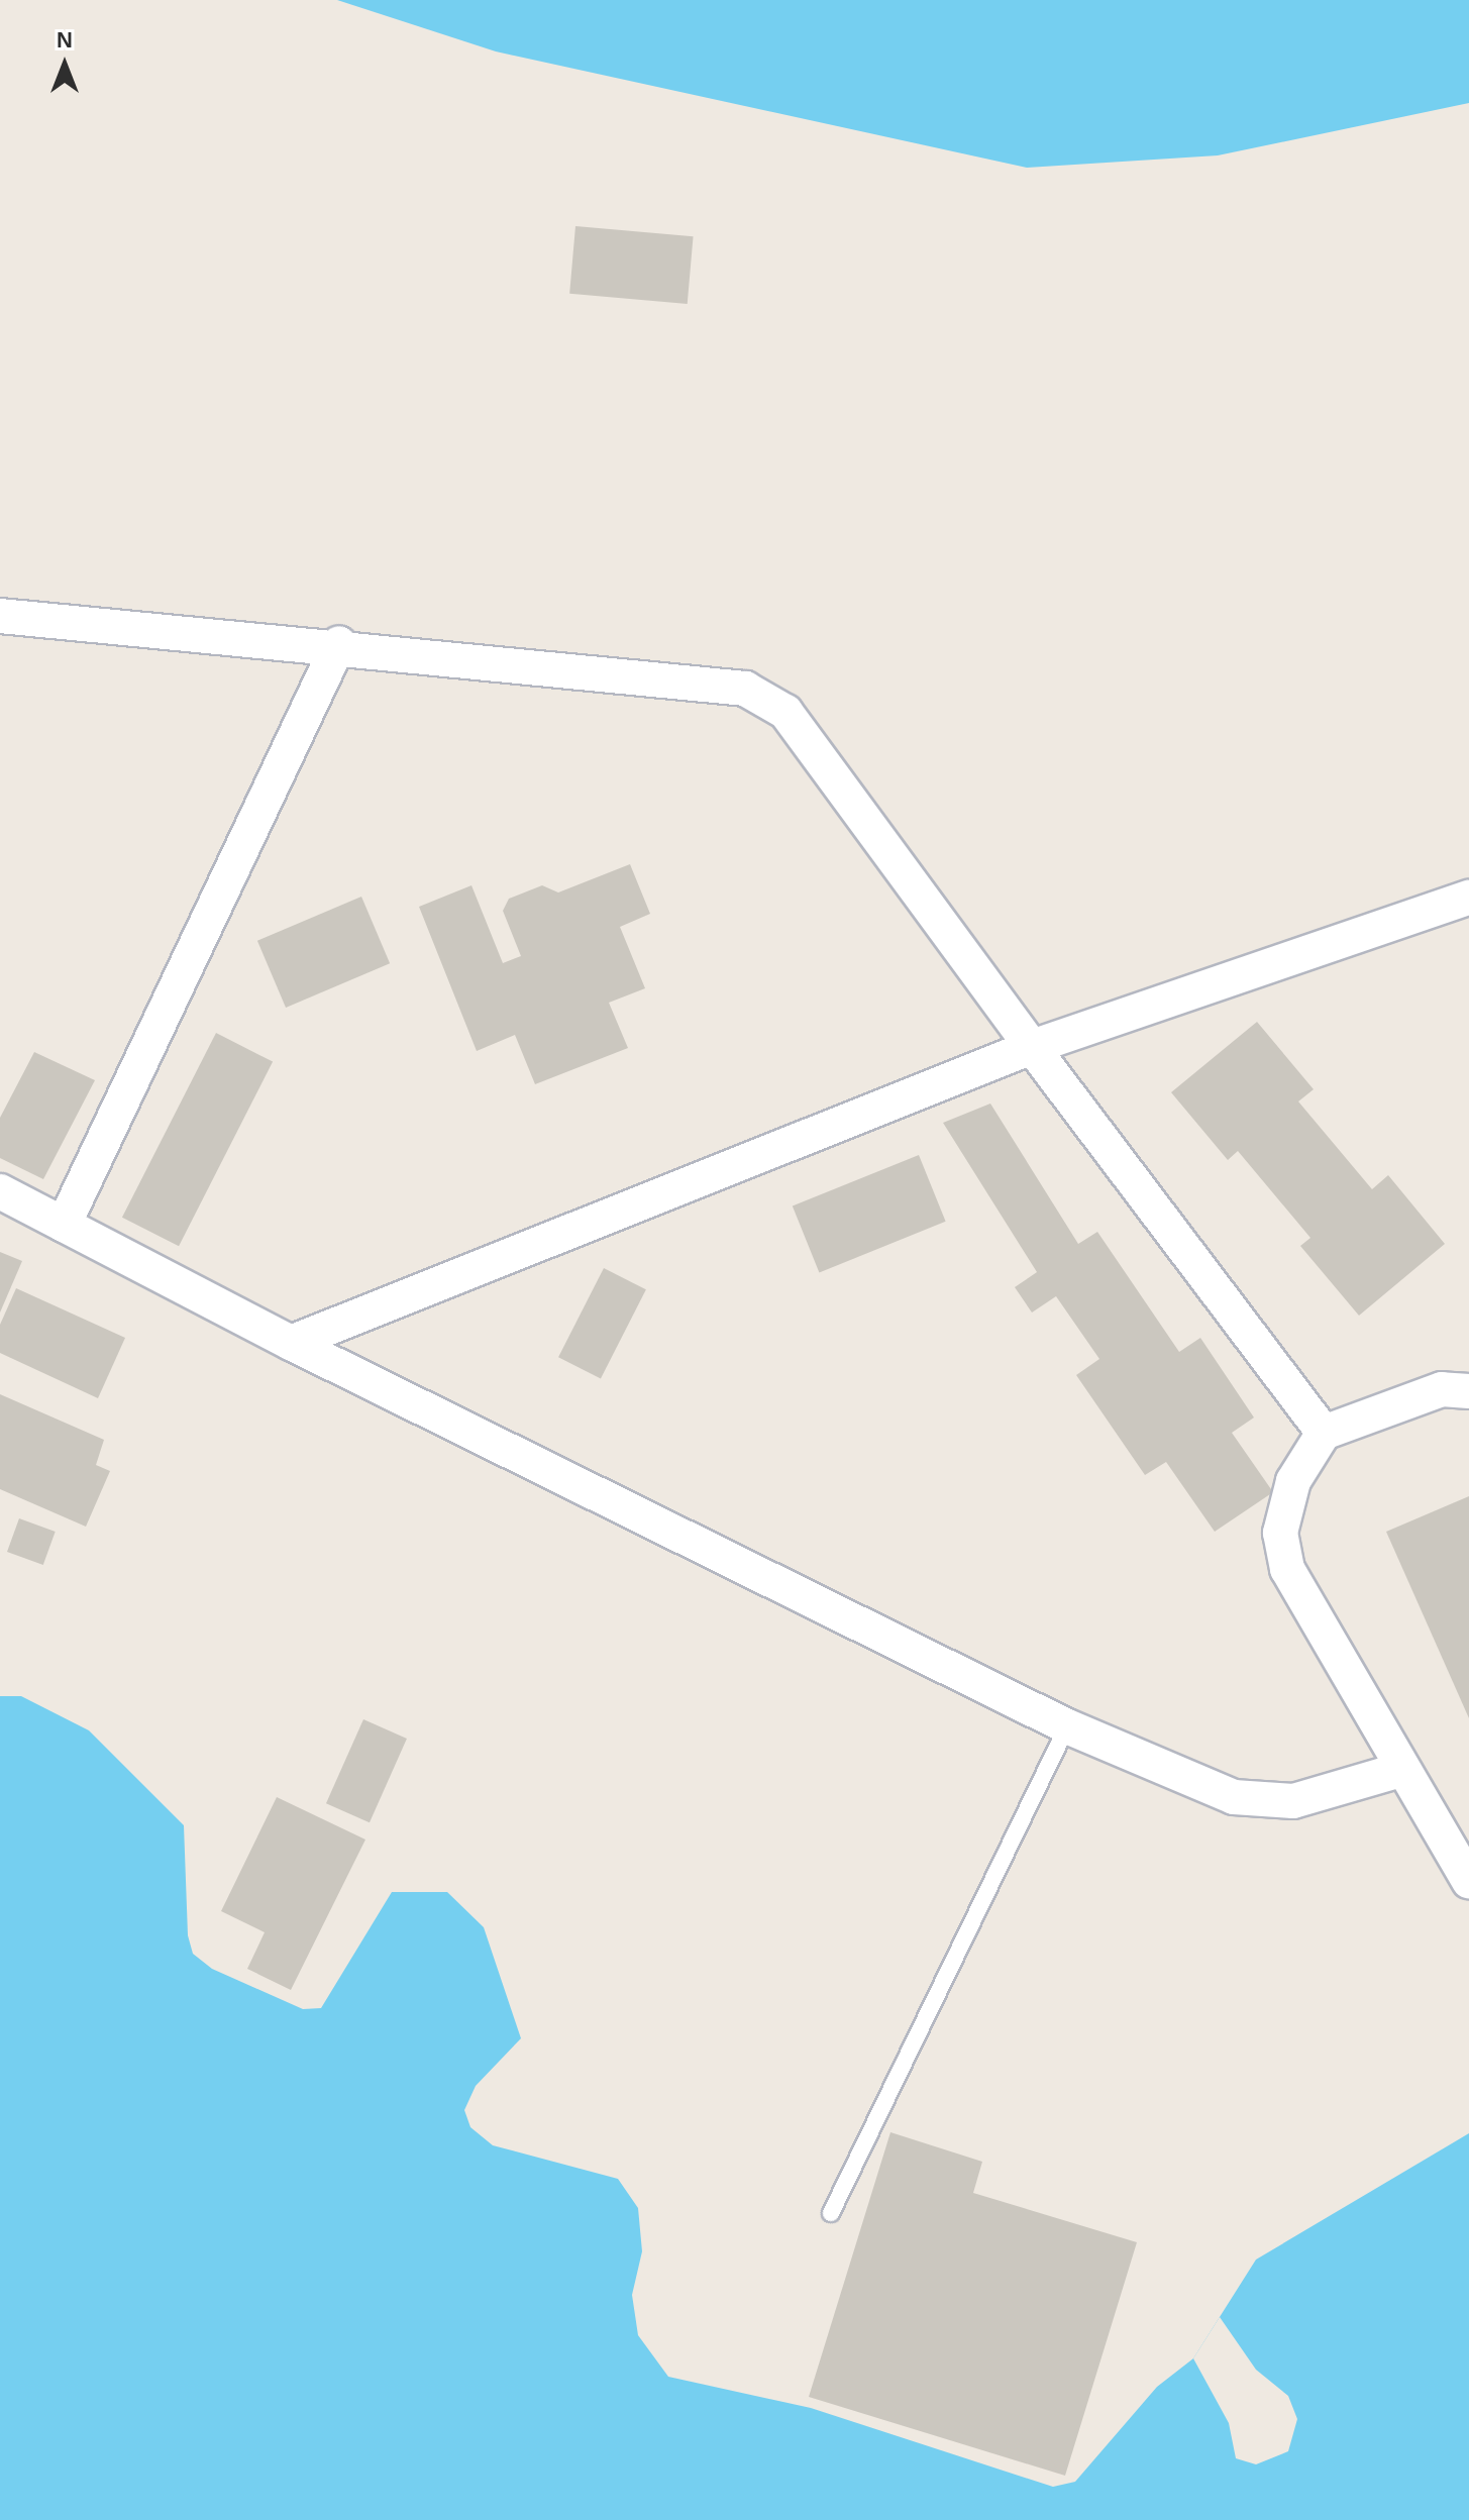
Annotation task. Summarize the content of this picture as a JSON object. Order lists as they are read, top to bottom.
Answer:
{
  "north": "top"
}
